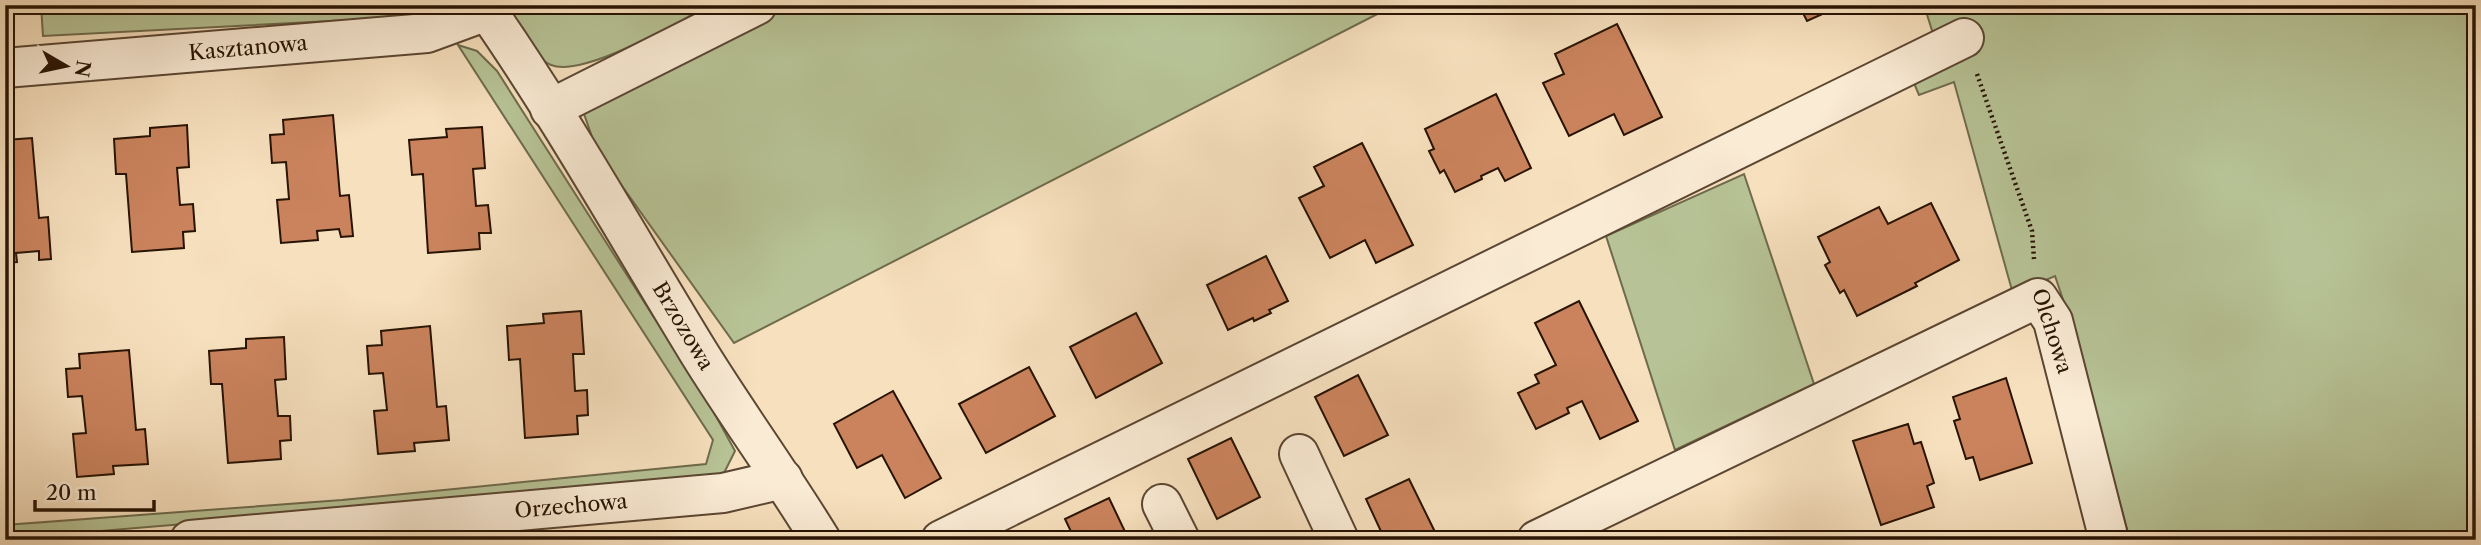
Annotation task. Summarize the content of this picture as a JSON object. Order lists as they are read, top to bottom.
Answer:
{
  "streets": {
    "street": [
      "Kasztanowa",
      "Brzozowa",
      "Olchowa",
      "Orzechowa"
    ]
  },
  "crossings": [
    ["Kasztanowa", "Brzozowa"],
    ["Brzozowa", "Orzechowa"]
  ],
  "scale_bar": "20 m",
  "north": "right"
}
